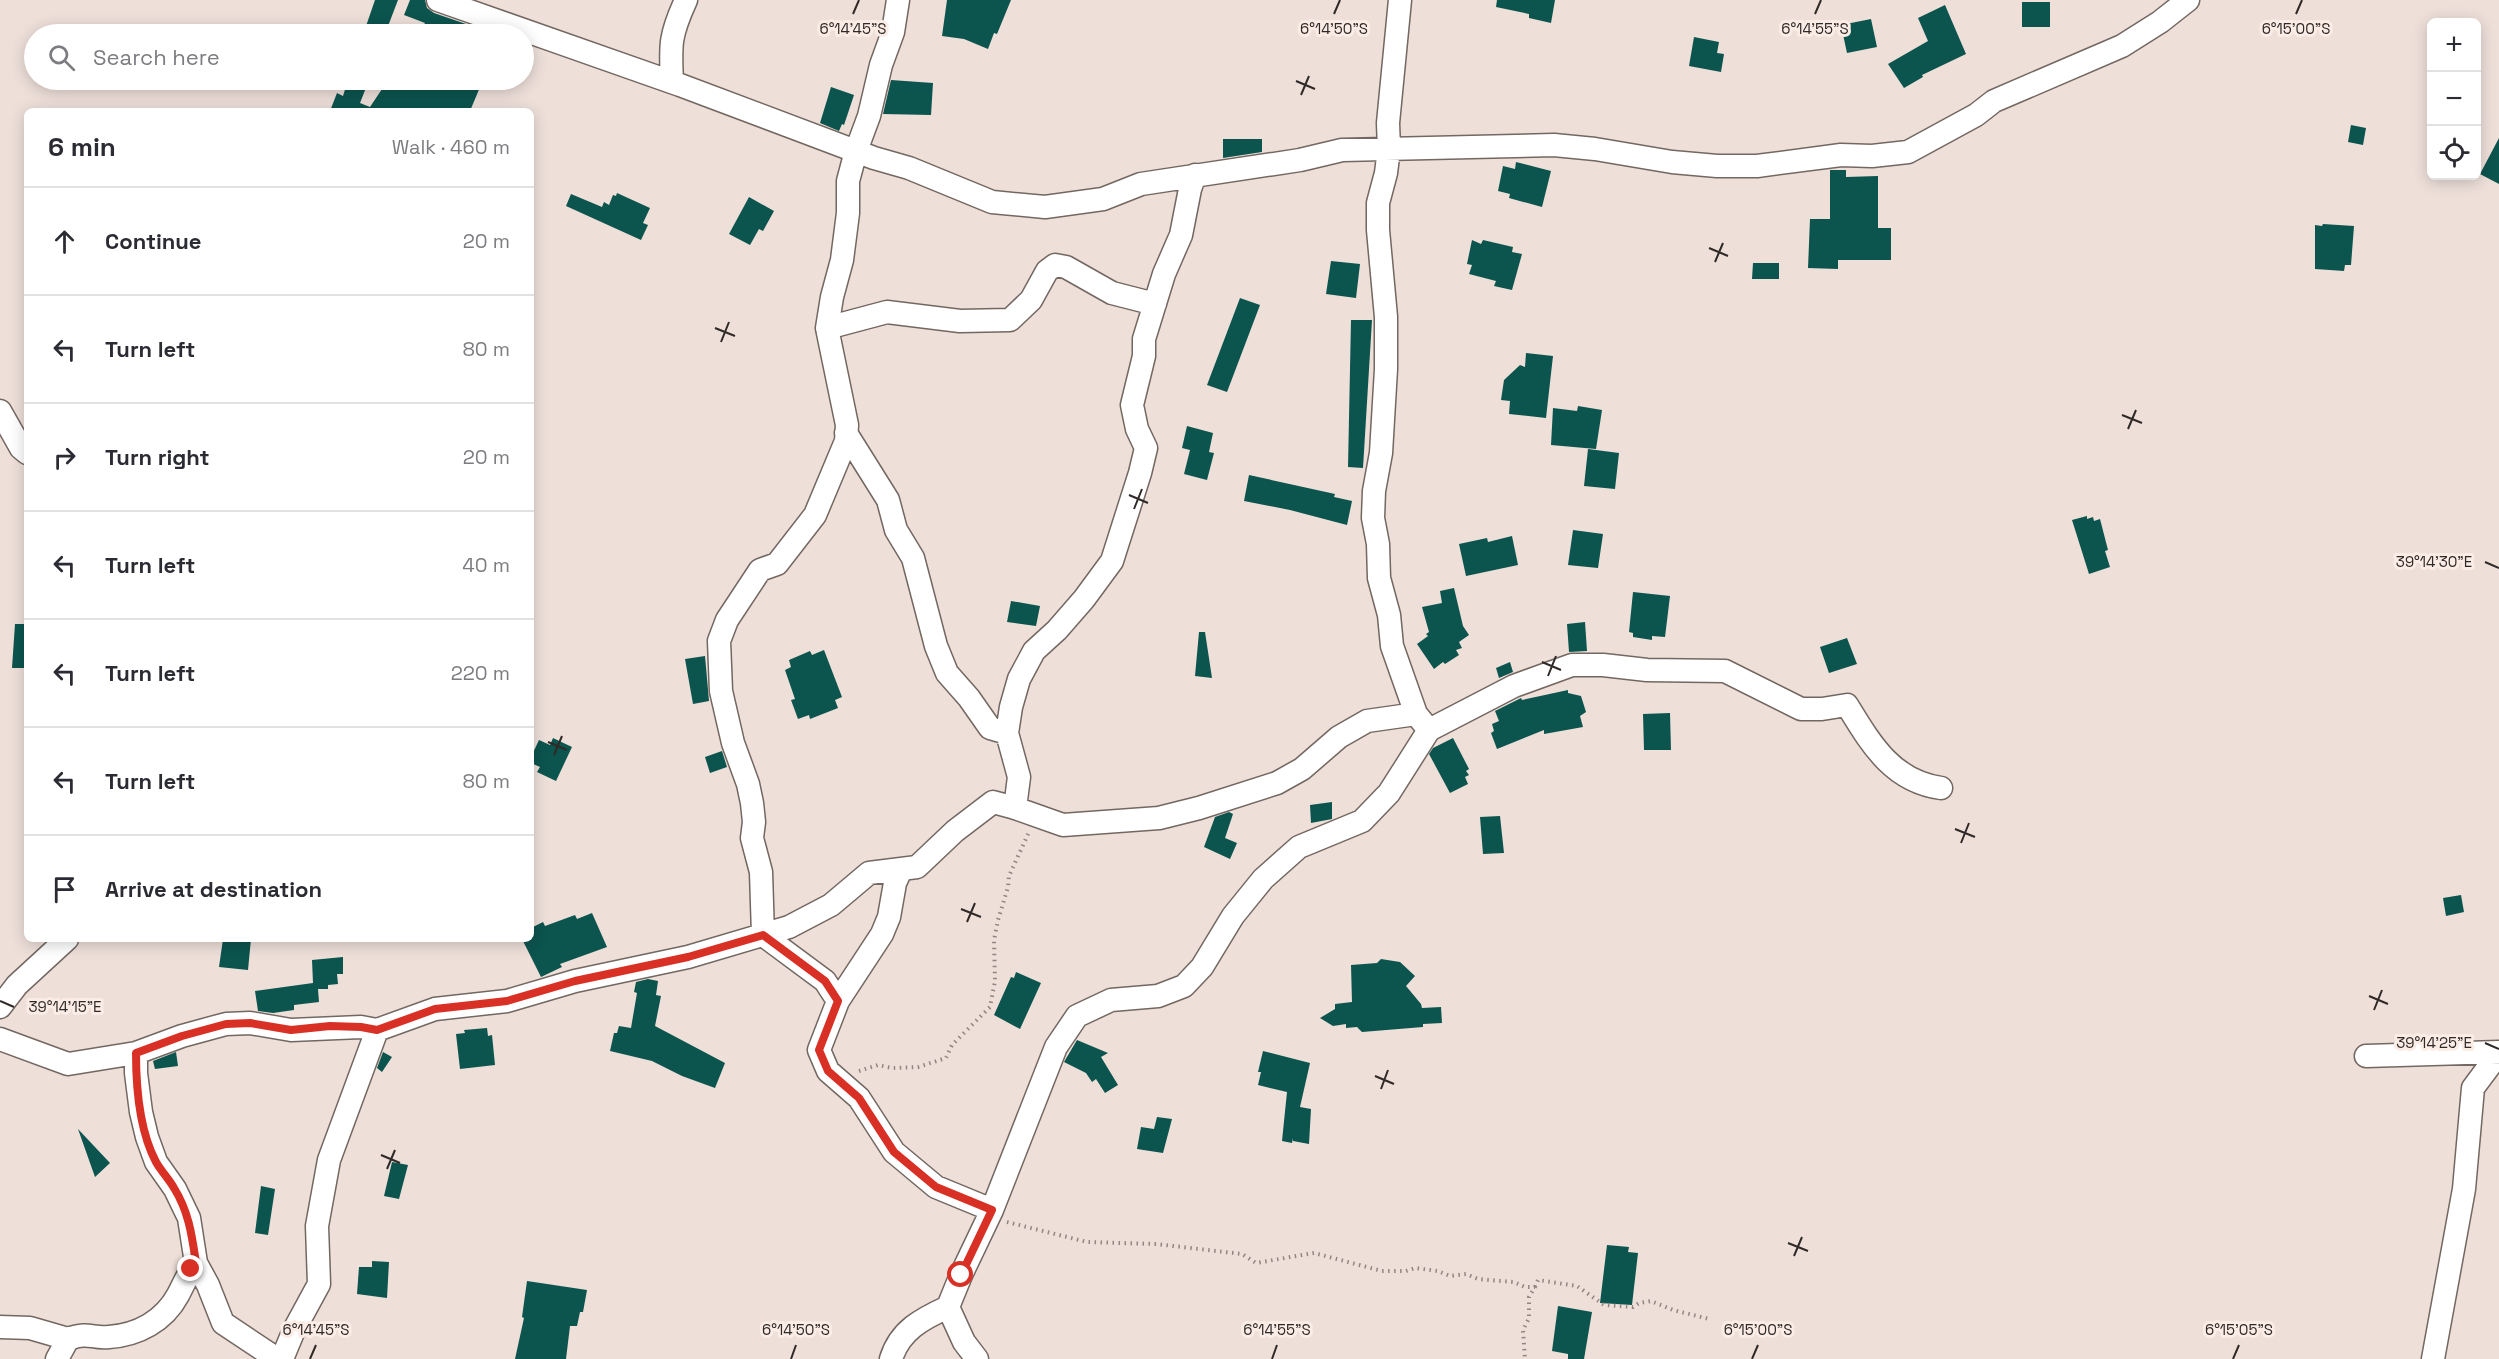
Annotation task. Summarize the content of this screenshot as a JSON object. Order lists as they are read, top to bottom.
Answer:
{
  "page": {
    "map_buttons": ["+", "−"],
    "search": "Search here",
    "heading": ["6 min", "Walk · 460 m"],
    "list": [
      ["Continue", "20 m"],
      ["Turn left", "80 m"],
      ["Turn right", "20 m"],
      ["Turn left", "40 m"],
      ["Turn left", "220 m"],
      ["Turn left", "80 m"],
      "Arrive at destination"
    ]
  },
  "coordinates": [
    "6°14'45\"S",
    "6°14'50\"S",
    "6°14'55\"S",
    "6°15'00\"S",
    "39°14'30\"E",
    "39°14'15\"E",
    "39°14'25\"E",
    "6°15'05\"S"
  ]
}
